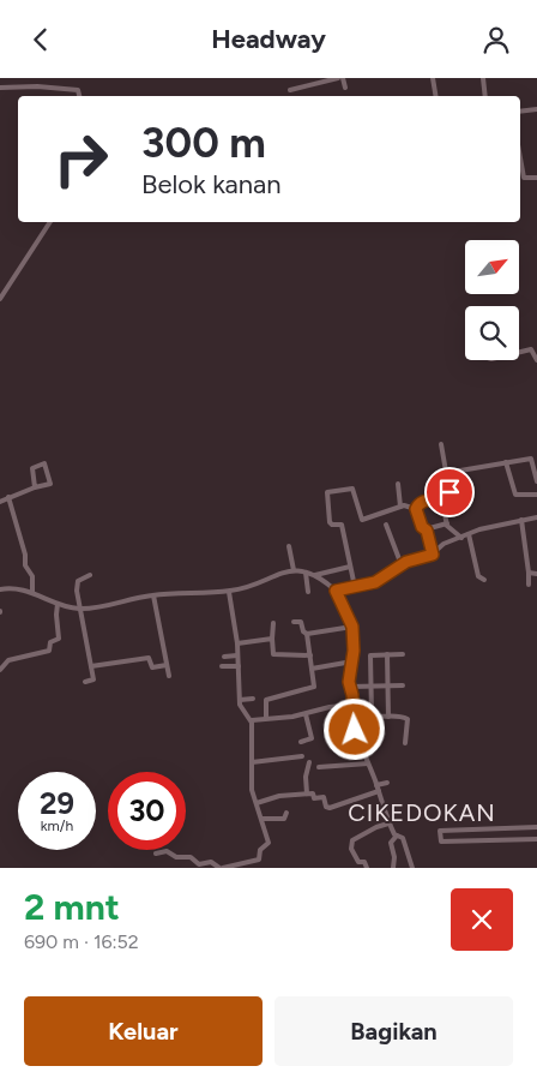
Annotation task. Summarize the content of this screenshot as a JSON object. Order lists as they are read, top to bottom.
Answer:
{
  "districts": ["CIKEDOKAN"],
  "north": "top right",
  "page": {
    "header": "Headway",
    "turn": ["300 m", "Belok kanan"],
    "speed": "29 km/h",
    "limit": "30",
    "heading": ["2 mnt", "690 m · 16:52"],
    "buttons": ["Keluar", "Bagikan"]
  }
}
